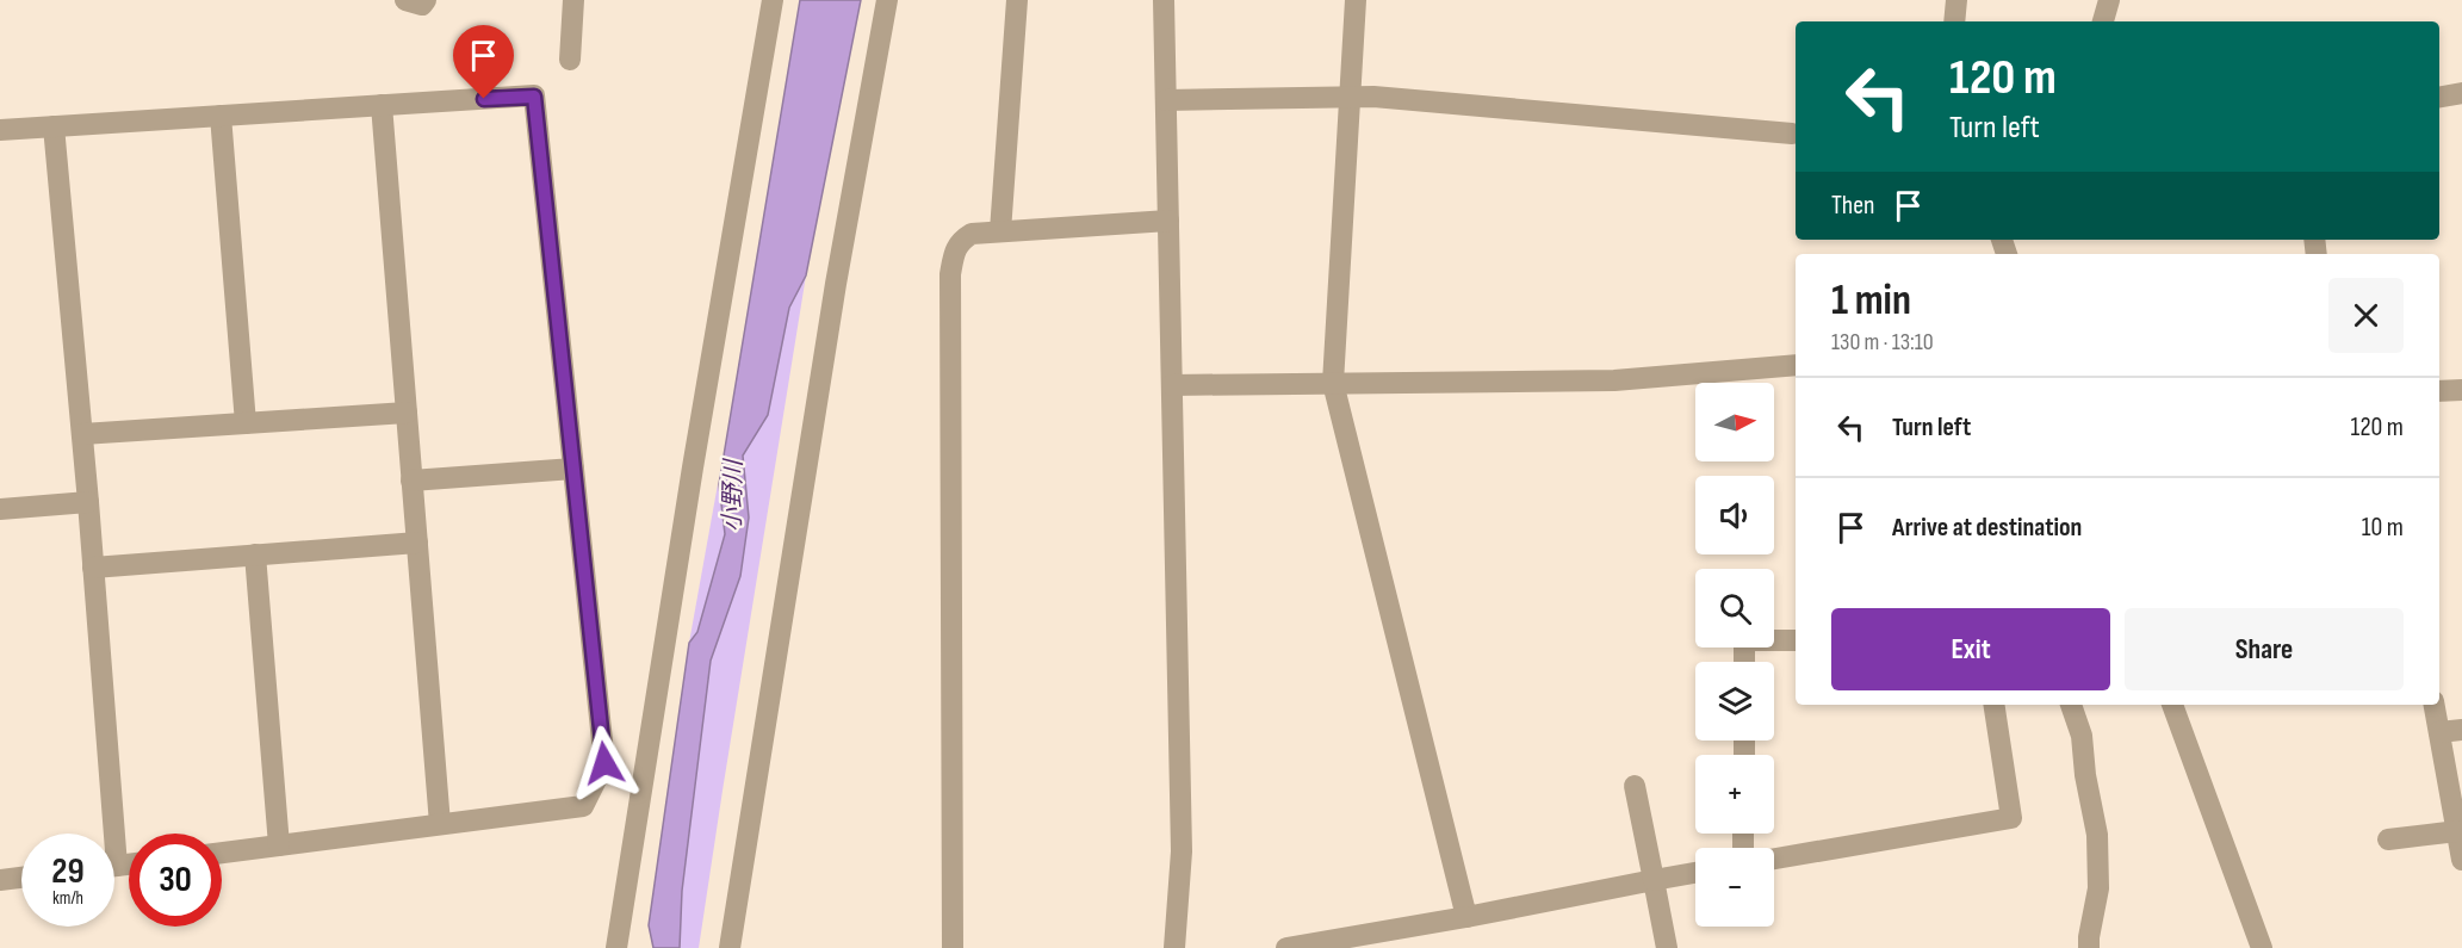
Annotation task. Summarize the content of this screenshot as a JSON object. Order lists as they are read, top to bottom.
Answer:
{
  "water": ["小野川"],
  "north": "right",
  "page": {
    "turn": ["120 m", "Turn left"],
    "then": "Then",
    "heading": ["1 min", "130 m · 13:10"],
    "list": [
      {
        "name": "Turn left",
        "value": "120 m"
      },
      {
        "name": "Arrive at destination",
        "value": "10 m"
      }
    ],
    "map_buttons": ["+", "−"],
    "buttons": ["Exit", "Share"],
    "speed": "29 km/h",
    "limit": "30"
  }
}
